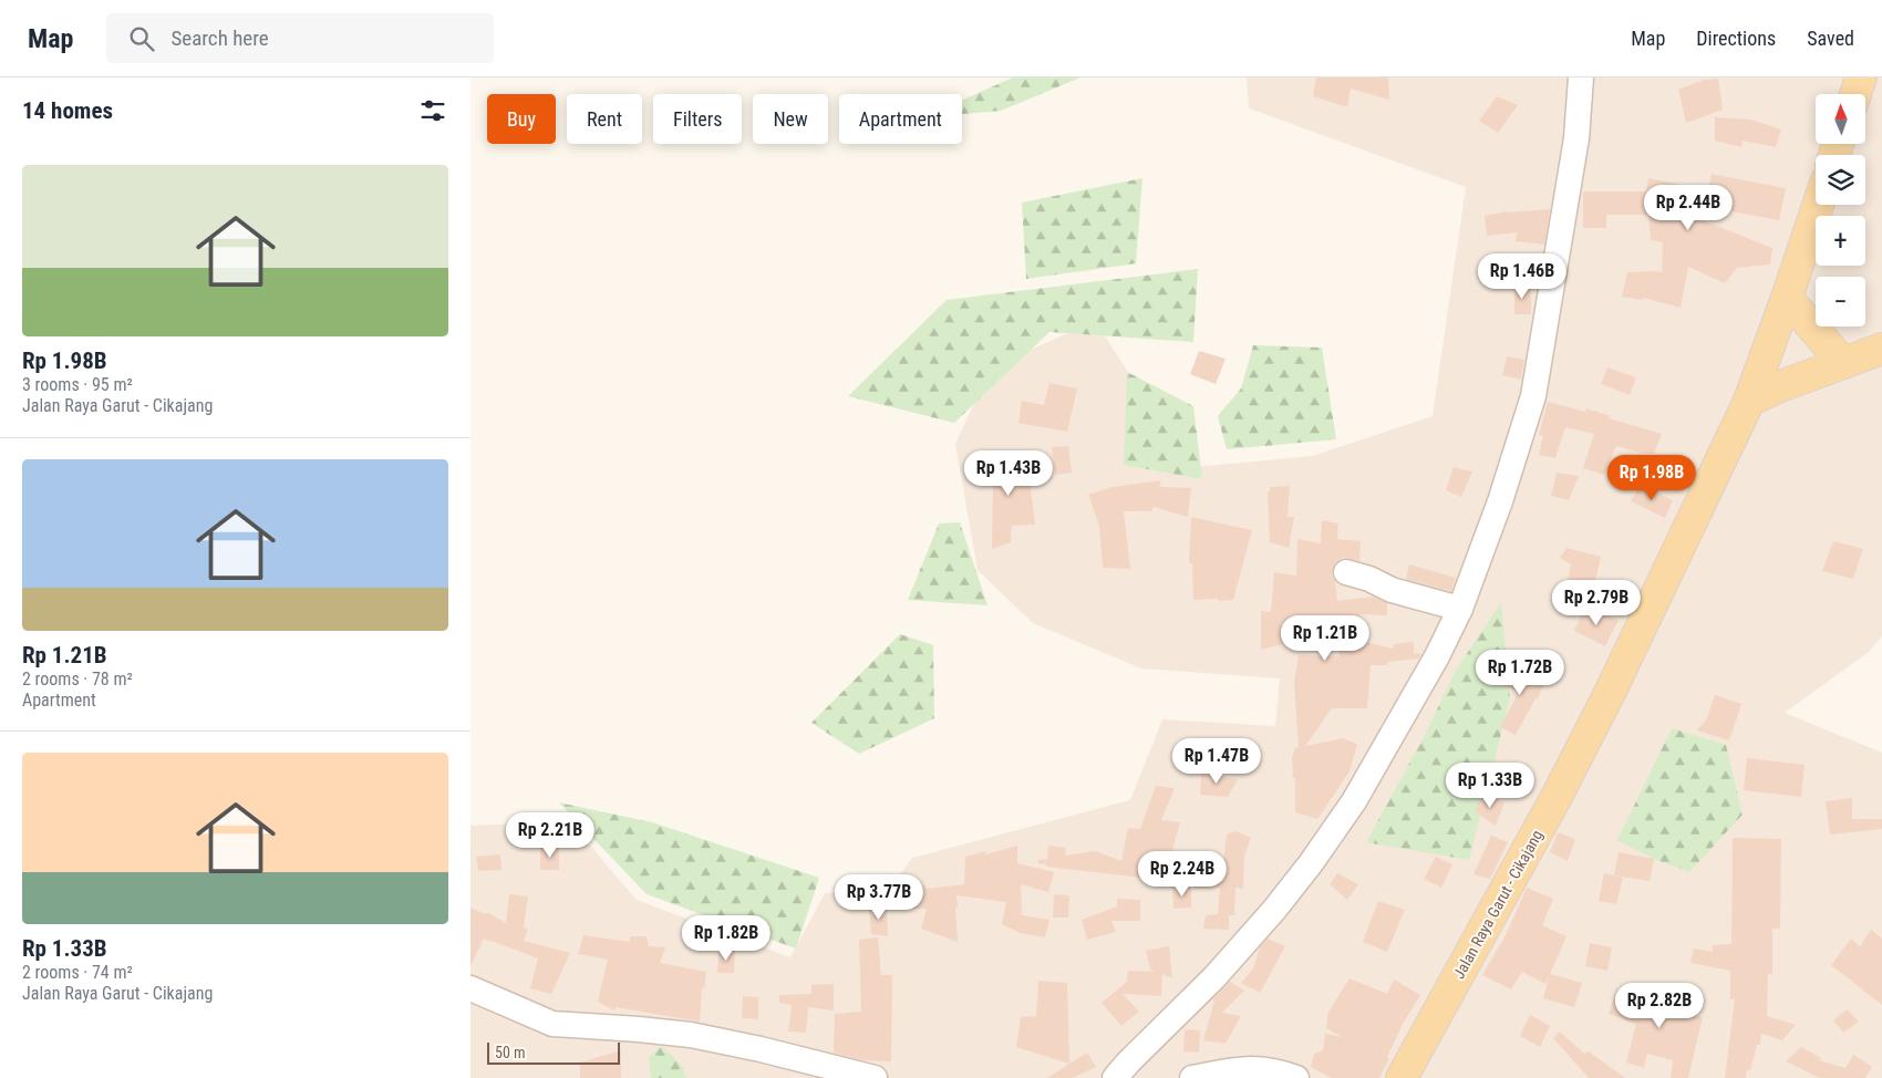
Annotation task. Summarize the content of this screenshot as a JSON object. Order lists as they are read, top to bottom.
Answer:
{
  "streets": {
    "main road": ["Jalan Raya Garut - Cikajang"]
  },
  "scale_bar": "50 m",
  "north": "top",
  "page": {
    "header": "Map",
    "search": "Search here",
    "nav": ["Map", "Directions", "Saved"],
    "heading": "14 homes",
    "map_buttons": ["+", "−"],
    "chip": [
      "Buy",
      "Rent",
      "Filters",
      "New",
      "Apartment"
    ],
    "list": [
      {
        "name": "Rp 1.98B",
        "note": "3 rooms · 95 m² · Jalan Raya Garut - Cikajang"
      },
      {
        "name": "Rp 1.21B",
        "note": "2 rooms · 78 m² · Apartment"
      },
      {
        "name": "Rp 1.33B",
        "note": "2 rooms · 74 m² · Jalan Raya Garut - Cikajang"
      }
    ],
    "price": [
      "Rp 2.44B",
      "Rp 1.46B",
      "Rp 1.43B",
      "Rp 1.98B",
      "Rp 2.79B",
      "Rp 1.21B",
      "Rp 1.72B",
      "Rp 1.47B",
      "Rp 1.33B",
      "Rp 2.21B",
      "Rp 2.24B",
      "Rp 3.77B",
      "Rp 1.82B",
      "Rp 2.82B"
    ],
    "scale": "50 m"
  }
}
